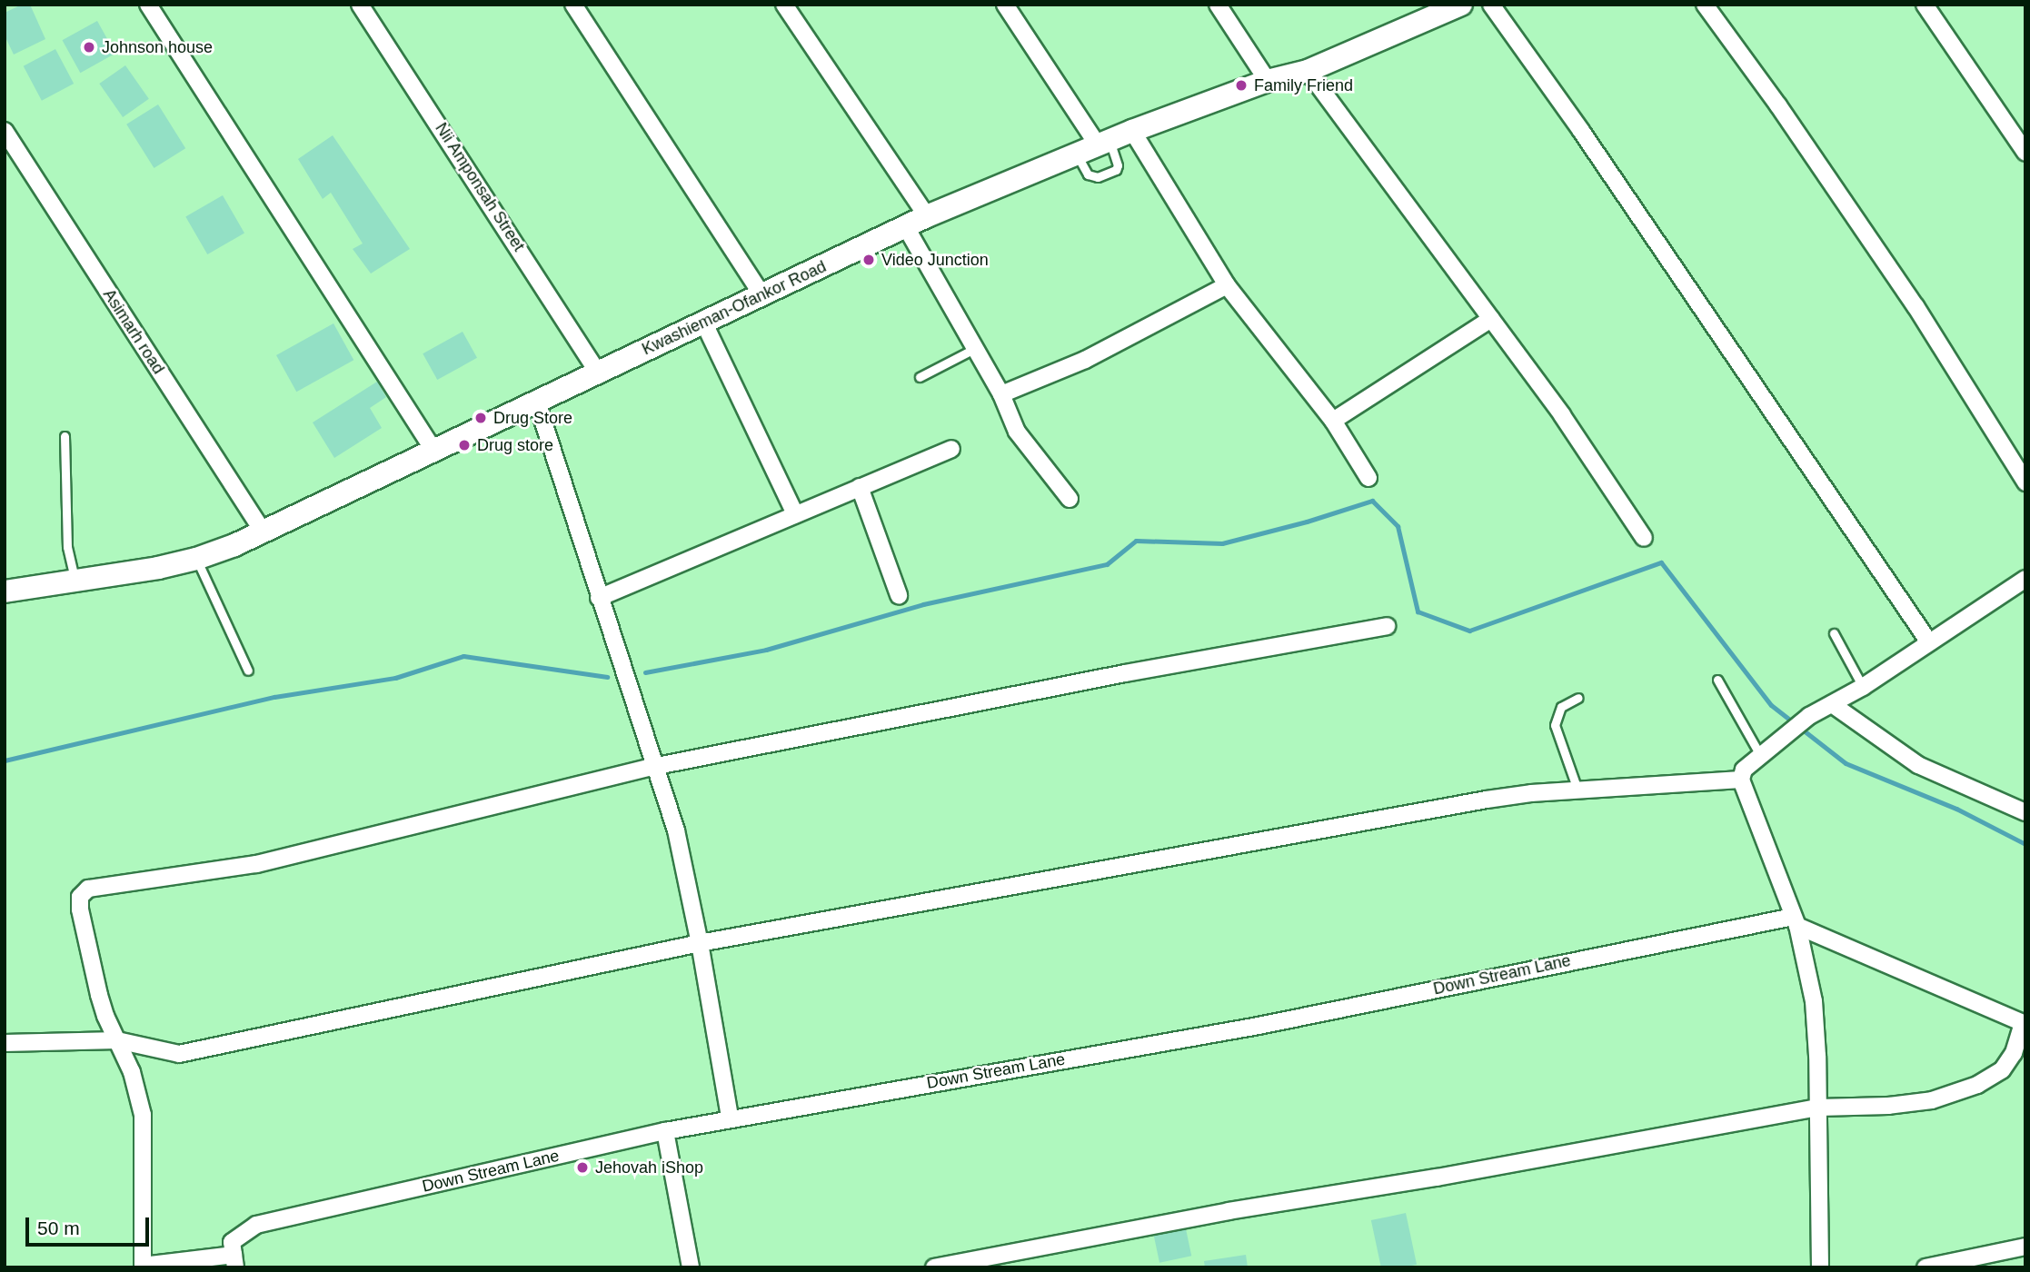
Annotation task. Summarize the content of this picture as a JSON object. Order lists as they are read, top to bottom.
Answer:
{
  "streets": {
    "main road": ["Kwashieman-Ofankor Road"],
    "street": ["Nii Amponsah Street", "Asimarh road", "Down Stream Lane"]
  },
  "crossings": [
    ["Nii Amponsah Street", "Kwashieman-Ofankor Road"],
    ["Kwashieman-Ofankor Road", "Asimarh road"]
  ],
  "places": [
    "Johnson house",
    "Family Friend",
    "Video Junction",
    "Drug Store",
    "Drug store",
    "Jehovah iShop"
  ],
  "scale_bar": "50 m"
}
